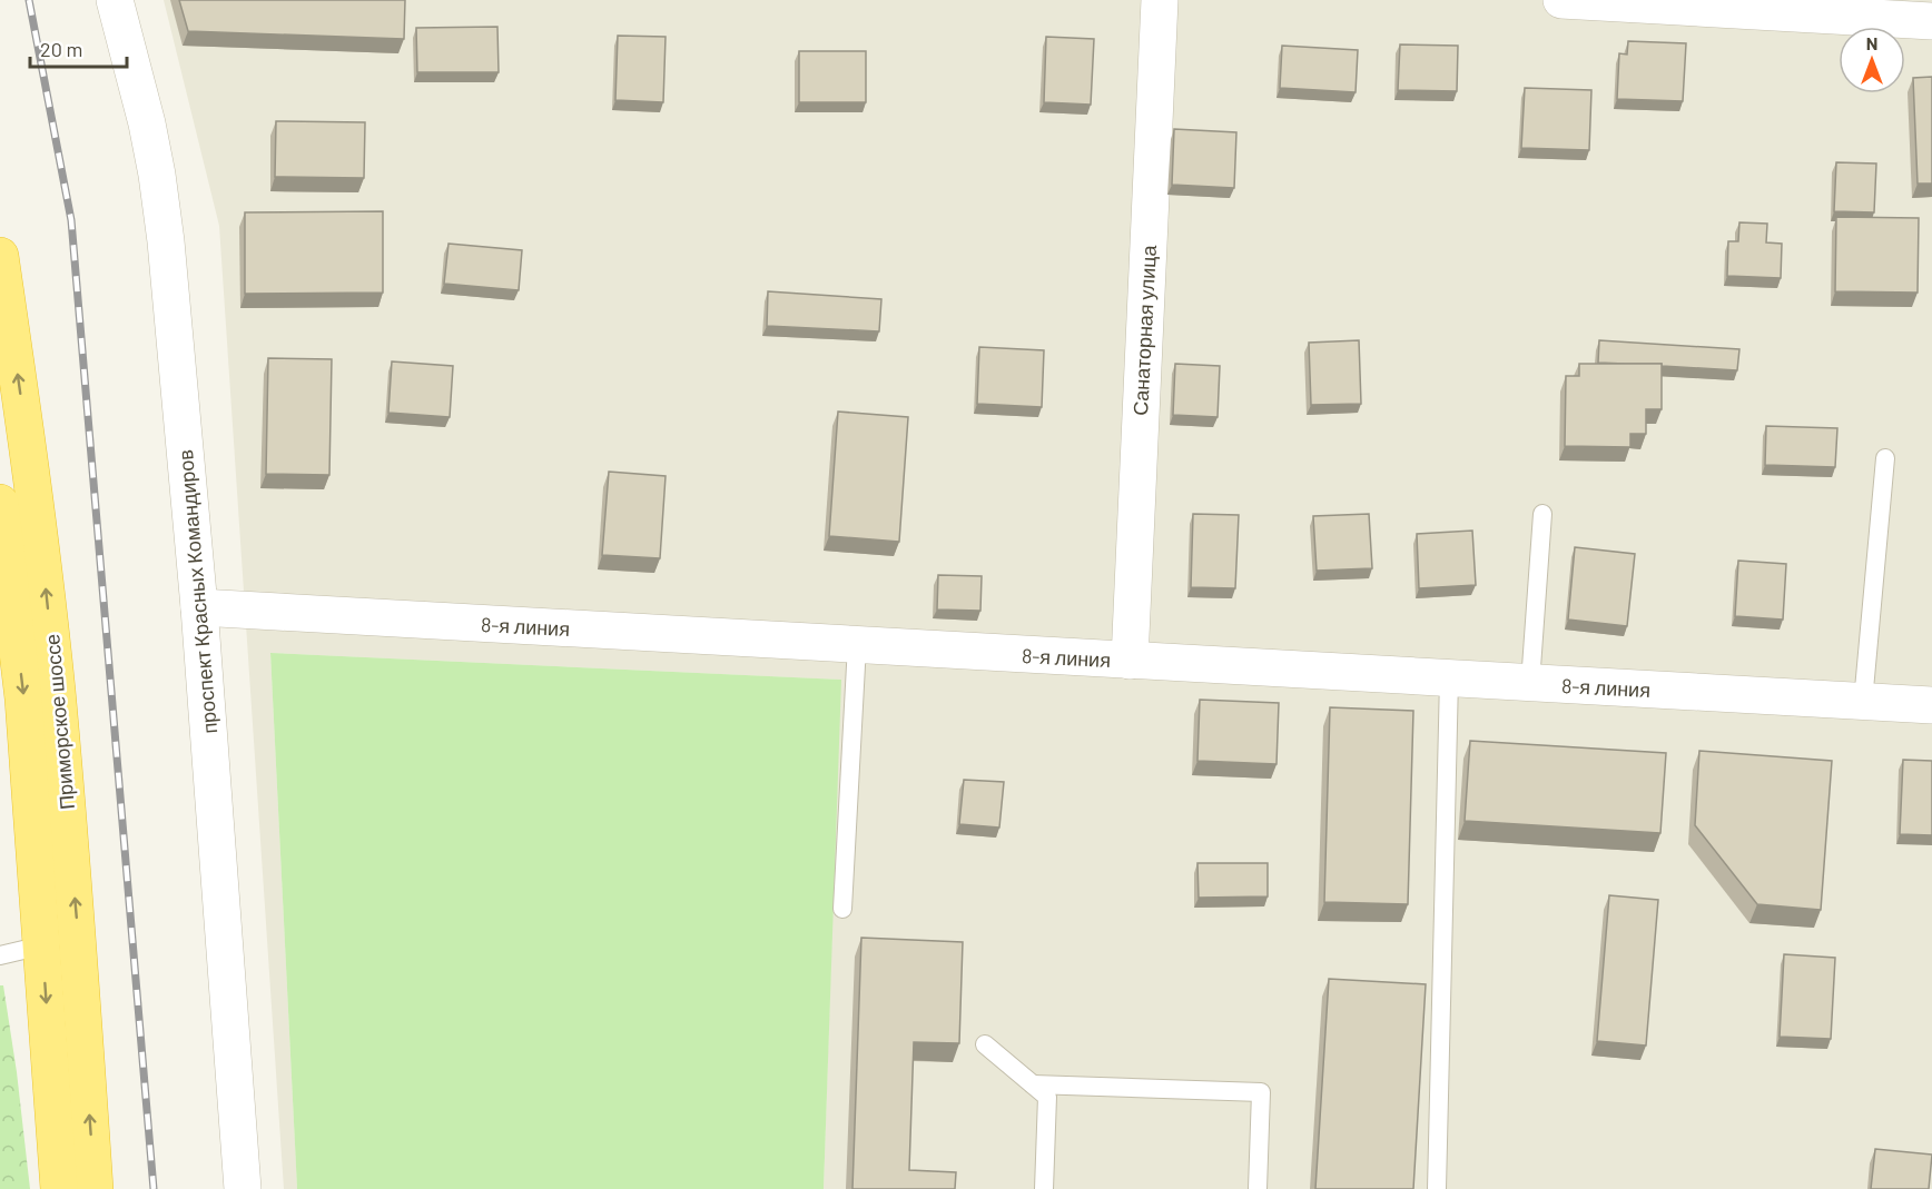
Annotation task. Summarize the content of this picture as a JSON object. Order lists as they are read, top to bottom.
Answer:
{
  "streets": {
    "highway": ["Приморское шоссе"],
    "street": ["Санаторная улица", "проспект Красных Командиров", "8-я линия"]
  },
  "crossings": [
    ["Санаторная улица", "8-я линия"],
    ["проспект Красных Командиров", "8-я линия"]
  ],
  "scale_bar": "20 m",
  "north": "top"
}
